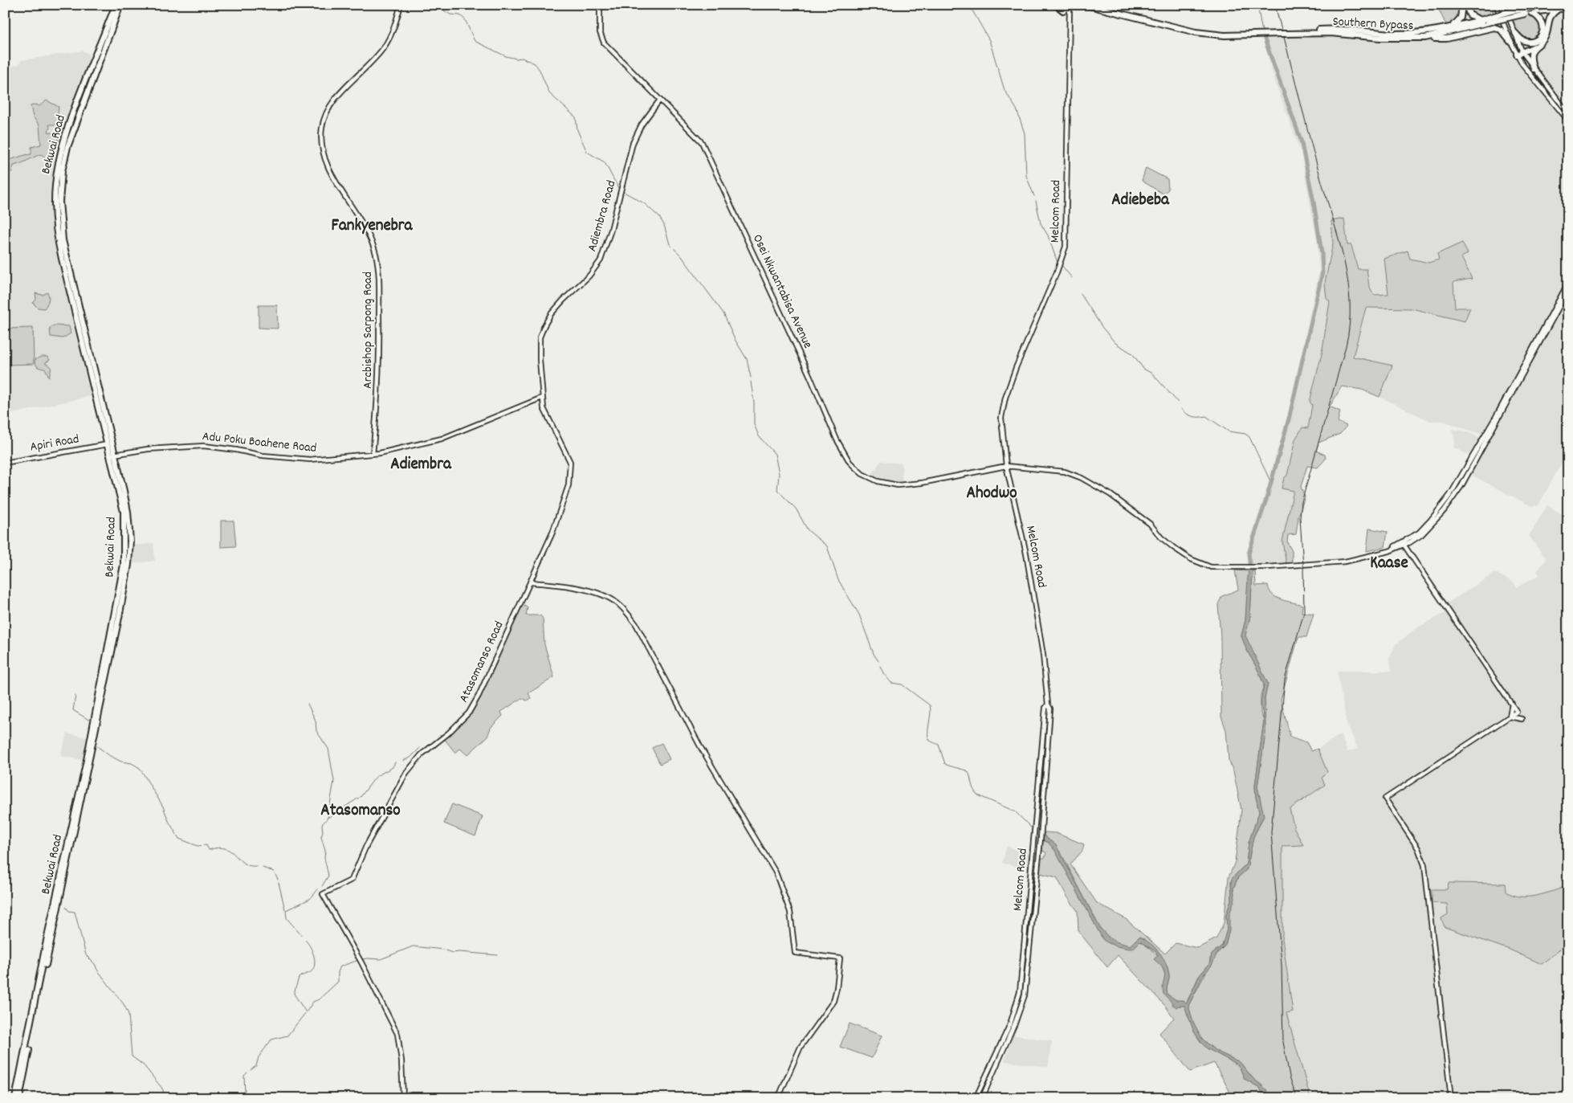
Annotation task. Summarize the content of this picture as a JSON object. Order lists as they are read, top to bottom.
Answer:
{
  "streets": {
    "highway": ["Southern Bypass", "Bekwai Road"],
    "street": [
      "Melcom Road",
      "Adiembra Road",
      "Osei Nkwantabisa Avenue",
      "Arcbishop Sarpong Road",
      "Adu Poku Boahene Road",
      "Apiri Road",
      "Atasomanso Road"
    ]
  },
  "crossings": [
    ["Bekwai Road", "Adu Poku Boahene Road"],
    ["Bekwai Road", "Apiri Road"],
    ["Melcom Road", "Osei Nkwantabisa Avenue"],
    ["Adiembra Road", "Osei Nkwantabisa Avenue"],
    ["Adiembra Road", "Adu Poku Boahene Road"],
    ["Adiembra Road", "Atasomanso Road"],
    ["Arcbishop Sarpong Road", "Adu Poku Boahene Road"],
    ["Adu Poku Boahene Road", "Atasomanso Road"]
  ],
  "districts": [
    "Adiebeba",
    "Fankyenebra",
    "Adiembra",
    "Ahodwo",
    "Kaase",
    "Atasomanso"
  ]
}
